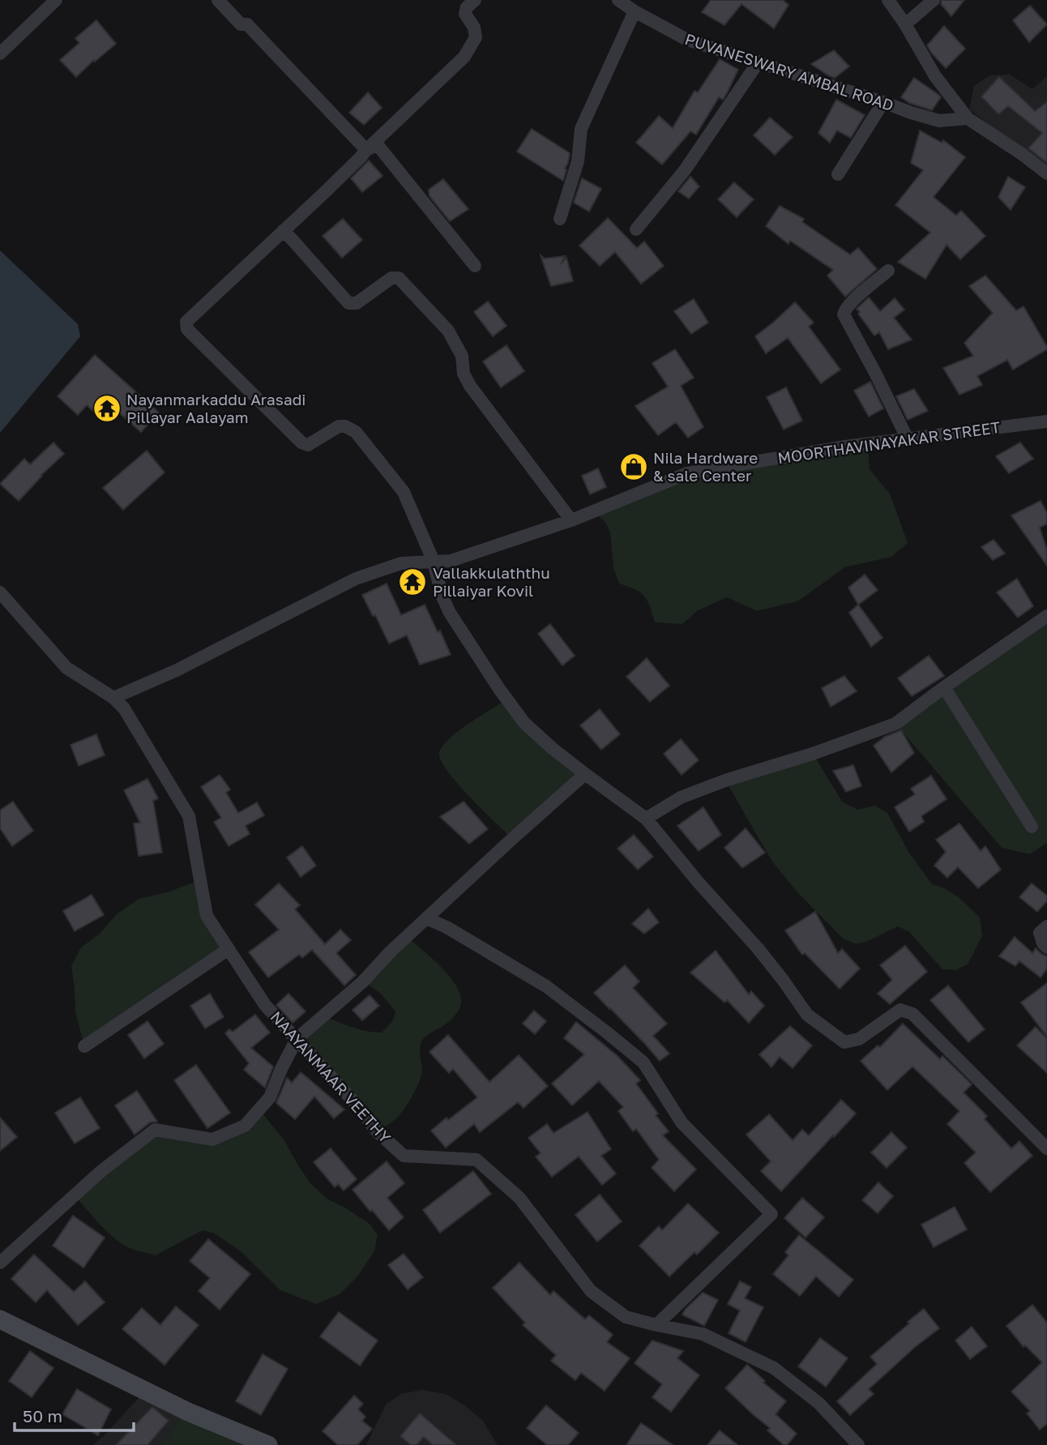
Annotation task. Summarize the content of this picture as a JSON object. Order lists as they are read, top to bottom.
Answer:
{
  "streets": {
    "street": ["PUVANESWARY AMBAL ROAD", "MOORTHAVINAYAKAR STREET", "NAAYANMAAR VEETHY"]
  },
  "crossings": [
    ["MOORTHAVINAYAKAR STREET", "NAAYANMAAR VEETHY"]
  ],
  "places": {
    "temple": ["Nayanmarkaddu Arasadi Pillayar Aalayam", "Vallakkulaththu Pillaiyar Kovil"],
    "shop": ["Nila Hardware & sale Center"]
  },
  "scale_bar": "50 m"
}
